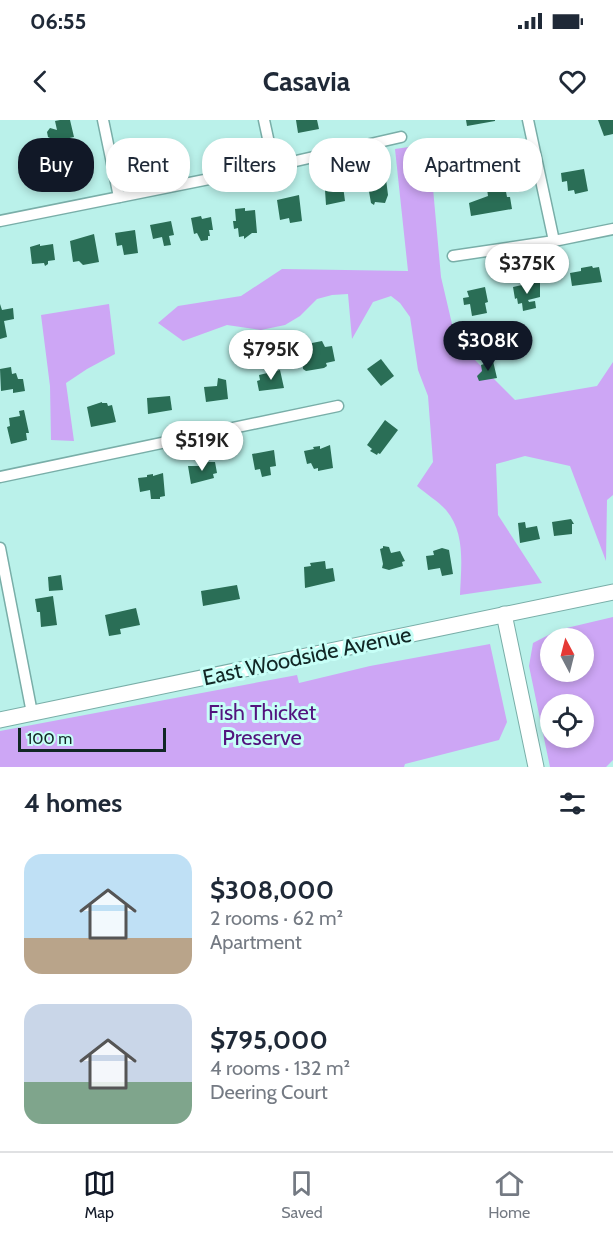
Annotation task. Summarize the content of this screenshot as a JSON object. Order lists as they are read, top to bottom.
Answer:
{
  "streets": {
    "main road": ["East Woodside Avenue"]
  },
  "parks": ["Fish Thicket Preserve"],
  "scale_bar": "100 m",
  "north": "top",
  "page": {
    "status": "06:55",
    "header": "Casavia",
    "chip": [
      "Buy",
      "Rent",
      "Filters",
      "New",
      "Apartment"
    ],
    "price": [
      "$375K",
      "$308K",
      "$795K",
      "$519K"
    ],
    "scale": "100 m",
    "heading": "4 homes",
    "list": [
      {
        "name": "$308,000",
        "note": "2 rooms · 62 m² · Apartment"
      },
      {
        "name": "$795,000",
        "note": "4 rooms · 132 m² · Deering Court"
      }
    ],
    "tabs": ["Map", "Saved", "Home"]
  }
}
